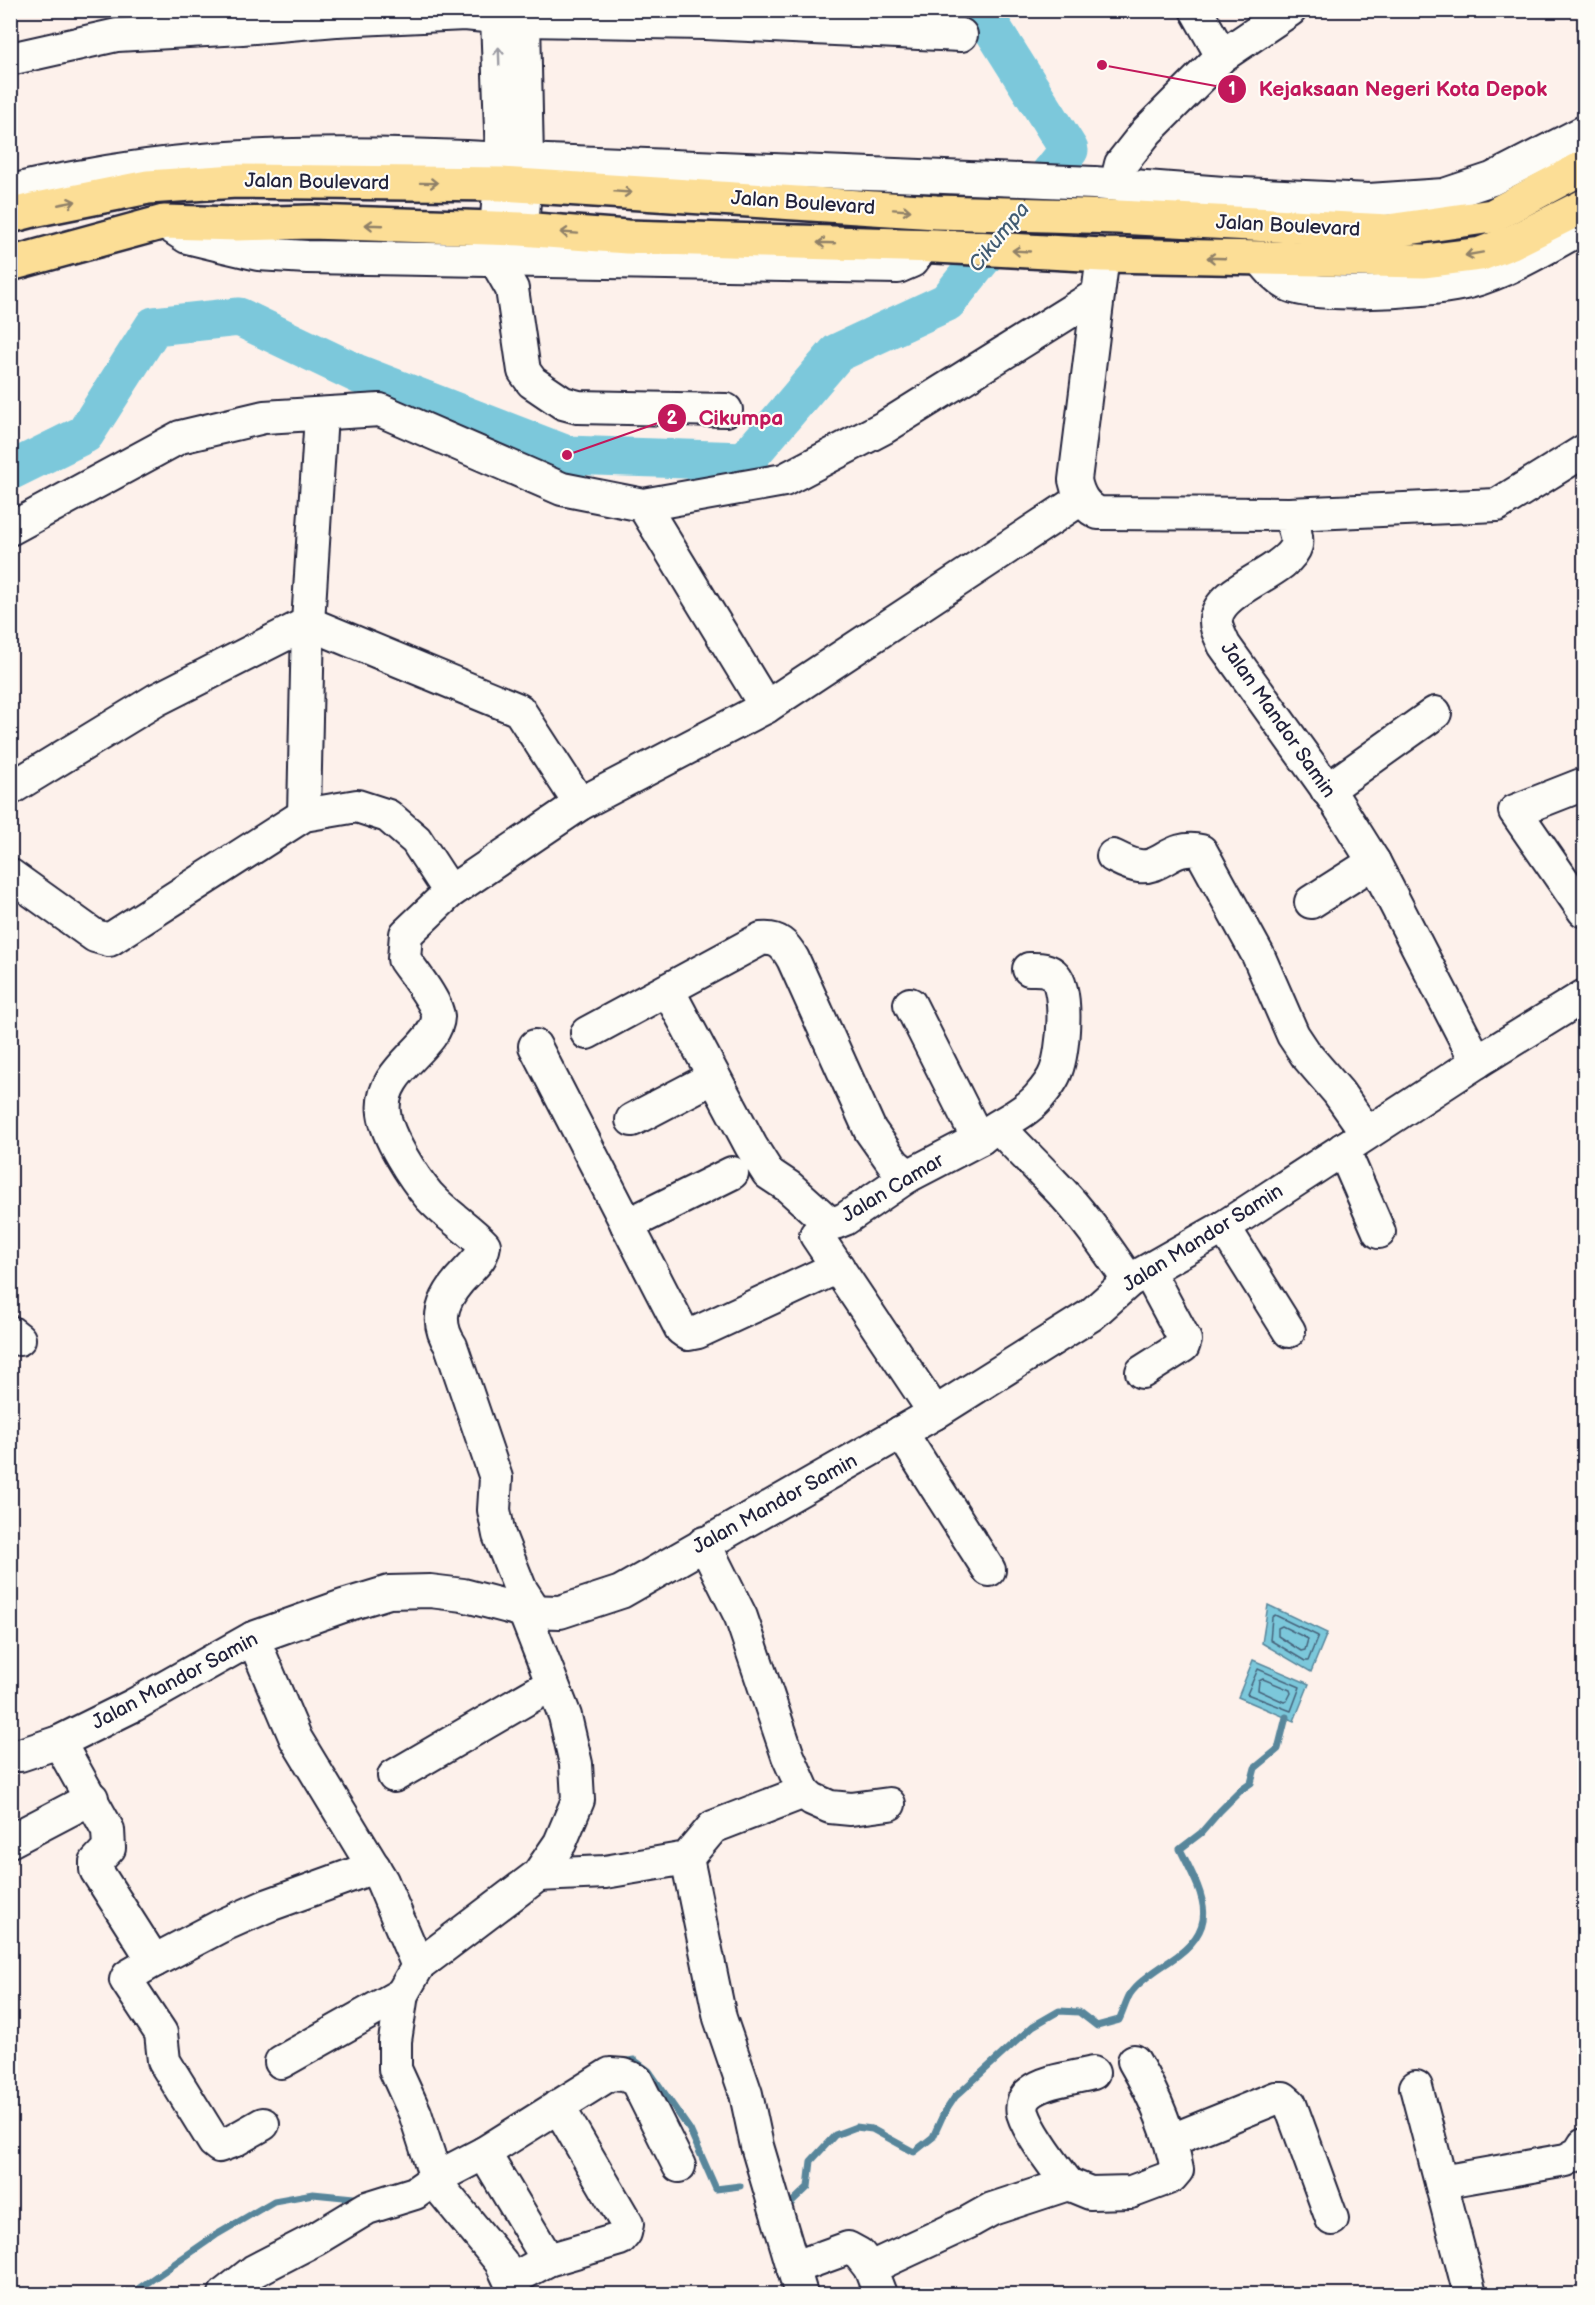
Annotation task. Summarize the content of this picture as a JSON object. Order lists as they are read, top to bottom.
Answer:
{
  "streets": {
    "main road": ["Jalan Boulevard"],
    "street": ["Jalan Mandor Samin", "Jalan Camar"]
  },
  "water": ["Cikumpa"],
  "places": ["Kejaksaan Negeri Kota Depok", "Cikumpa"]
}
